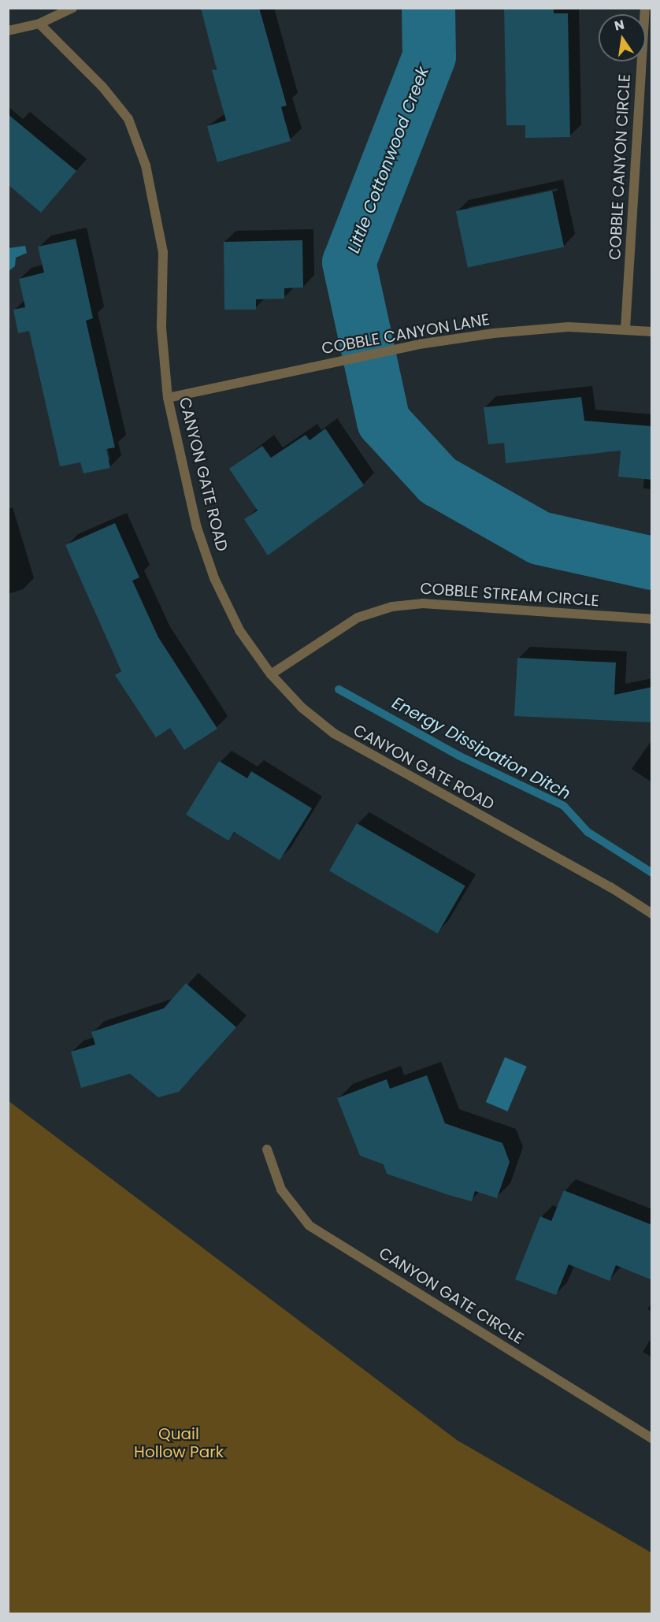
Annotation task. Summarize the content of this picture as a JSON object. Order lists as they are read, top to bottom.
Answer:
{
  "streets": {
    "street": [
      "COBBLE CANYON CIRCLE",
      "COBBLE CANYON LANE",
      "CANYON GATE ROAD",
      "COBBLE STREAM CIRCLE",
      "CANYON GATE CIRCLE"
    ]
  },
  "crossings": [
    ["COBBLE CANYON CIRCLE", "COBBLE CANYON LANE"],
    ["COBBLE CANYON LANE", "CANYON GATE ROAD"],
    ["CANYON GATE ROAD", "COBBLE STREAM CIRCLE"]
  ],
  "water": ["Little Cottonwood Creek", "Energy Dissipation Ditch"],
  "parks": ["Quail Hollow Park"],
  "north": "top"
}
